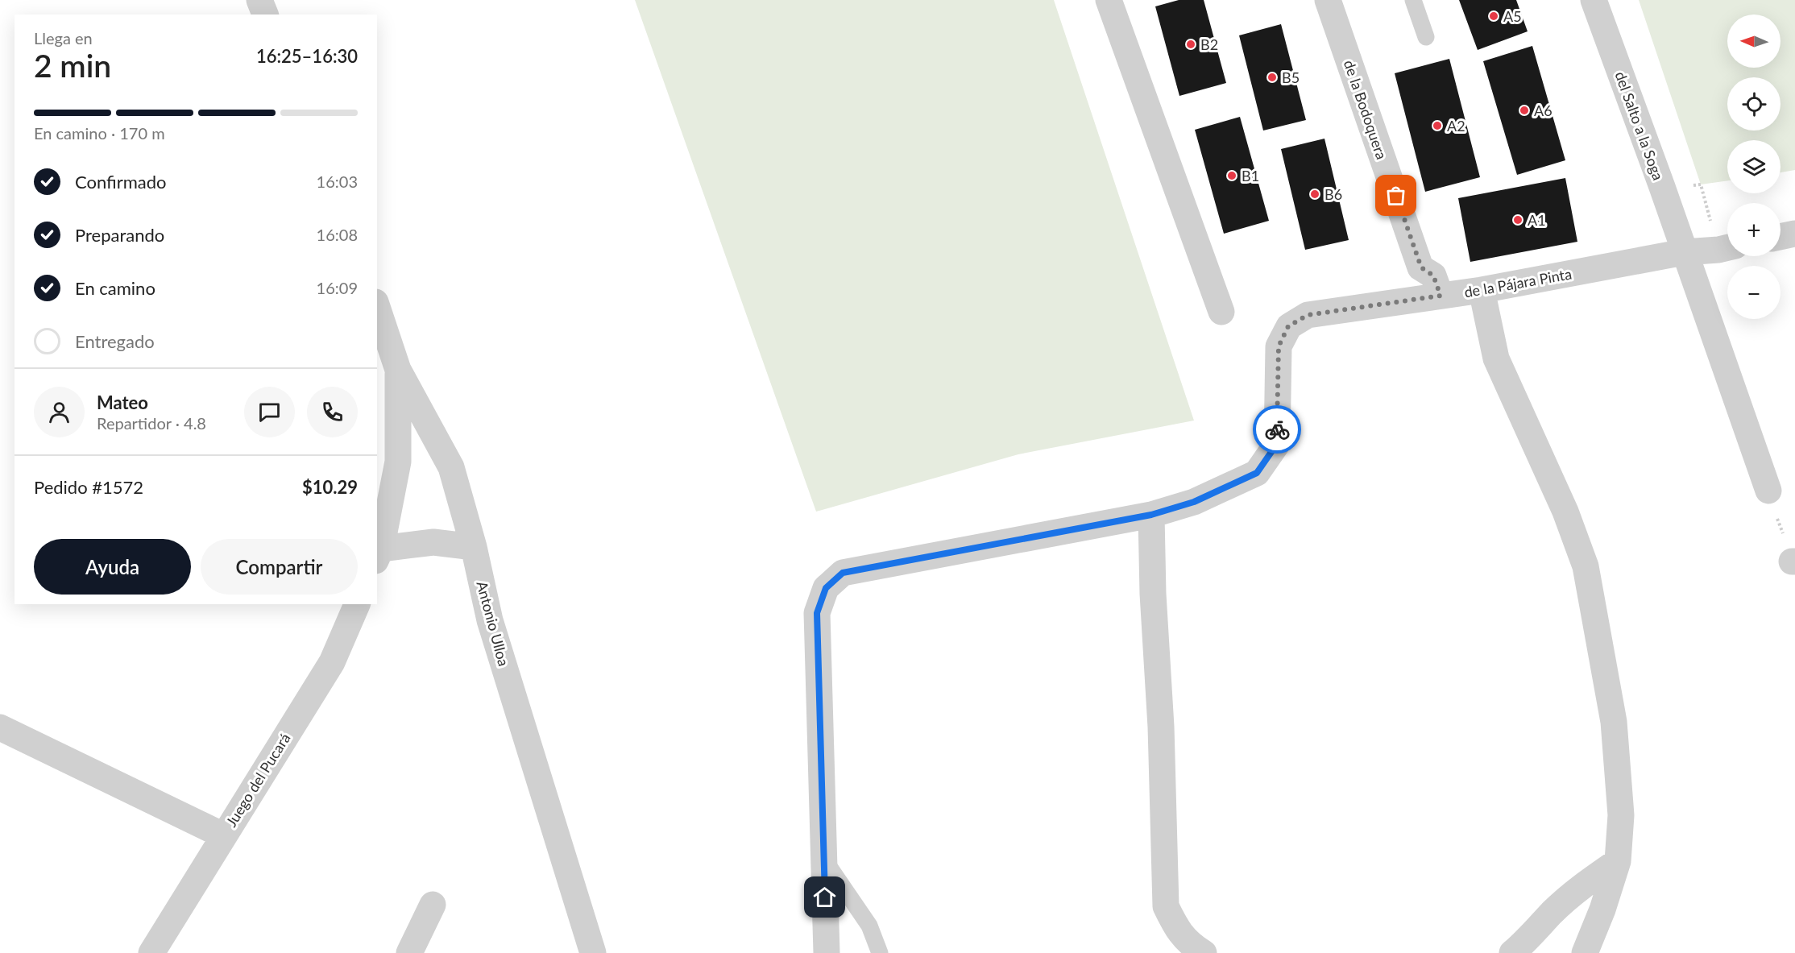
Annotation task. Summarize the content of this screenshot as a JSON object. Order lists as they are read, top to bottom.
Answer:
{
  "streets": {
    "street": [
      "de la Bodoquera",
      "del Salto a la Soga",
      "de la Pájara Pinta",
      "Antonio Ulloa",
      "Juego del Pucará"
    ]
  },
  "crossings": [
    ["de la Bodoquera", "de la Pájara Pinta"],
    ["del Salto a la Soga", "de la Pájara Pinta"]
  ],
  "places": [
    "A5",
    "B2",
    "B5",
    "A6",
    "A2",
    "B1",
    "B6",
    "A1"
  ],
  "north": "left",
  "page": {
    "map_buttons": ["+", "−"],
    "heading": ["2 min", "Llega en", "16:25–16:30"],
    "panel": [
      "Mateo",
      "Repartidor · 4.8",
      "Pedido #1572",
      "$10.29"
    ],
    "bar": "En camino · 170 m",
    "list": [
      ["Confirmado", "16:03"],
      ["Preparando", "16:08"],
      ["En camino", "16:09"],
      "Entregado"
    ],
    "buttons": ["Ayuda", "Compartir"]
  }
}
